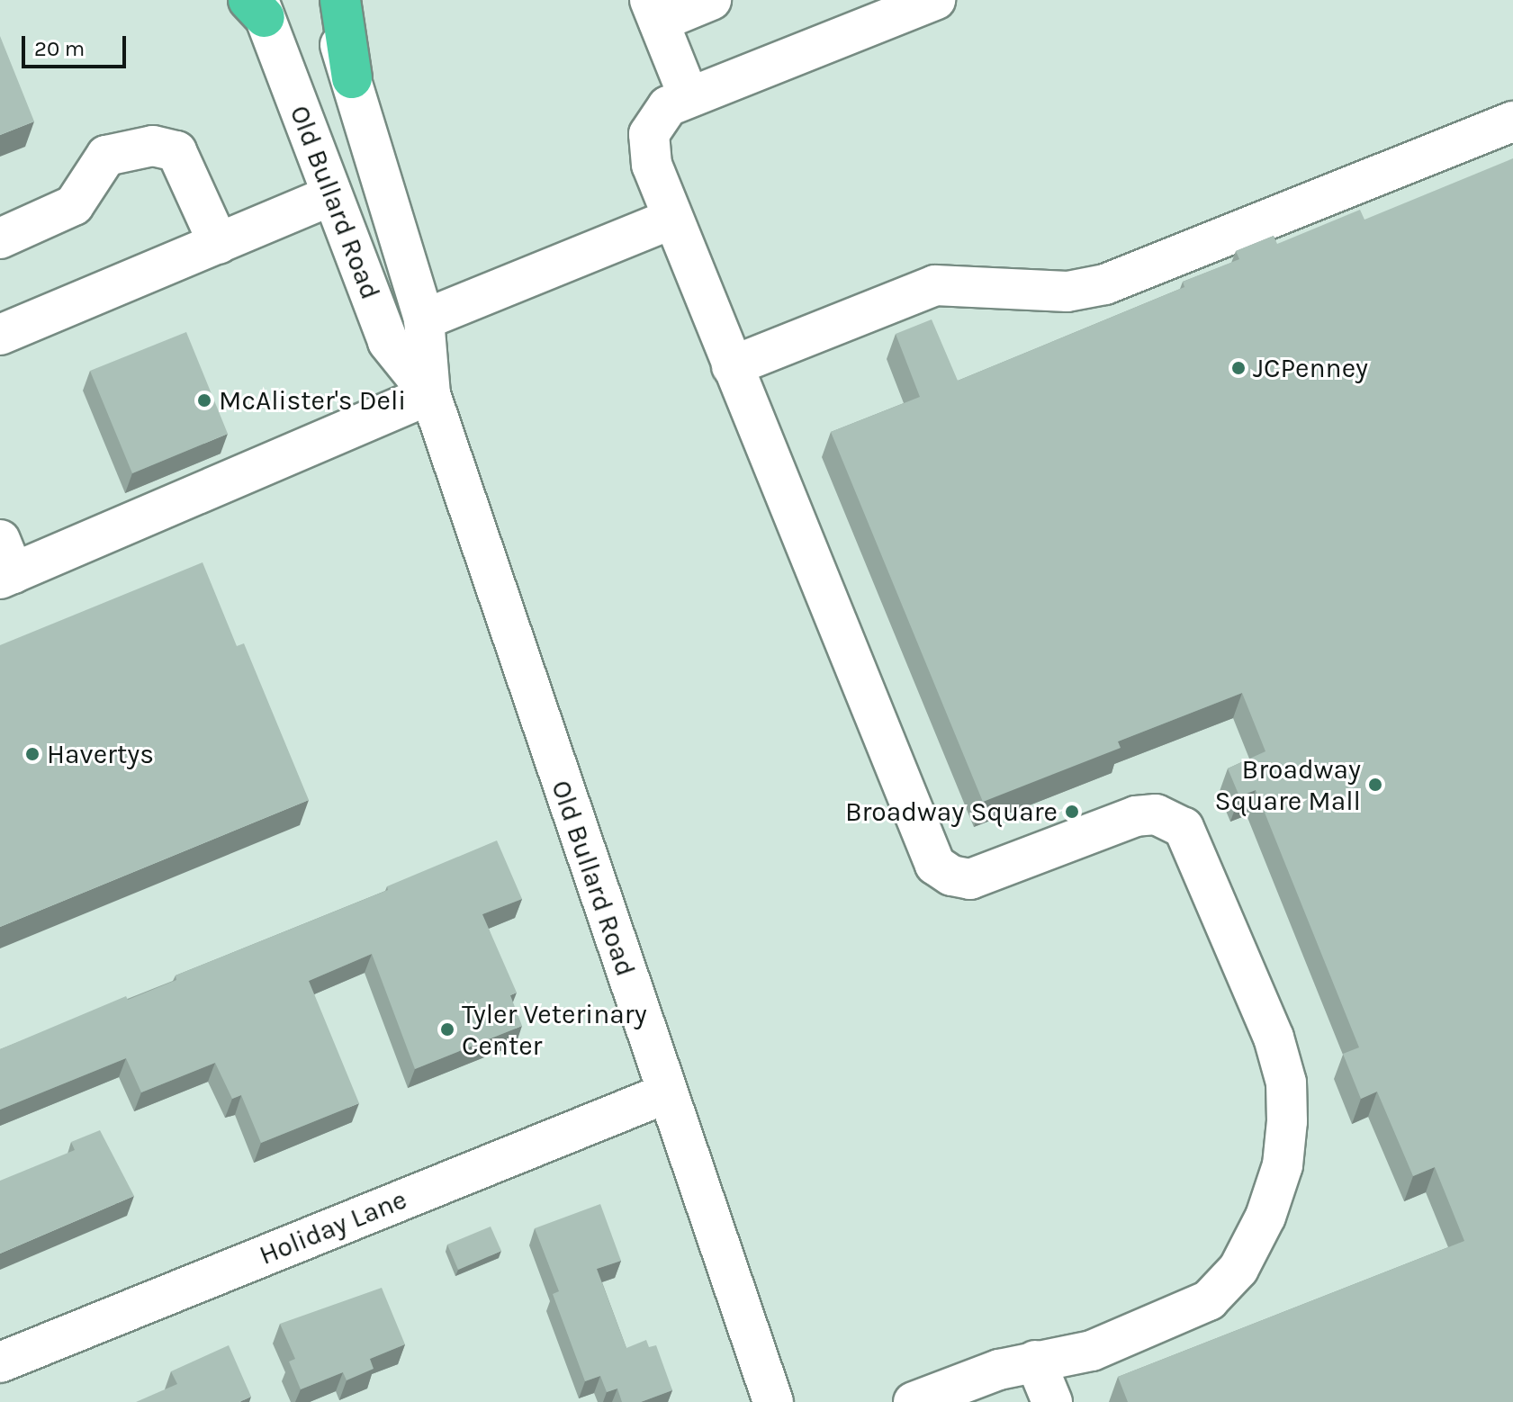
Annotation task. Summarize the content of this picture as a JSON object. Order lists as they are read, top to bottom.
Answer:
{
  "streets": {
    "street": ["Old Bullard Road", "Holiday Lane"]
  },
  "crossings": [
    ["Old Bullard Road", "Holiday Lane"]
  ],
  "places": [
    "JCPenney",
    "McAlister's Deli",
    "Havertys",
    "Broadway Square Mall",
    "Broadway Square",
    "Tyler Veterinary Center"
  ],
  "scale_bar": "20 m"
}
